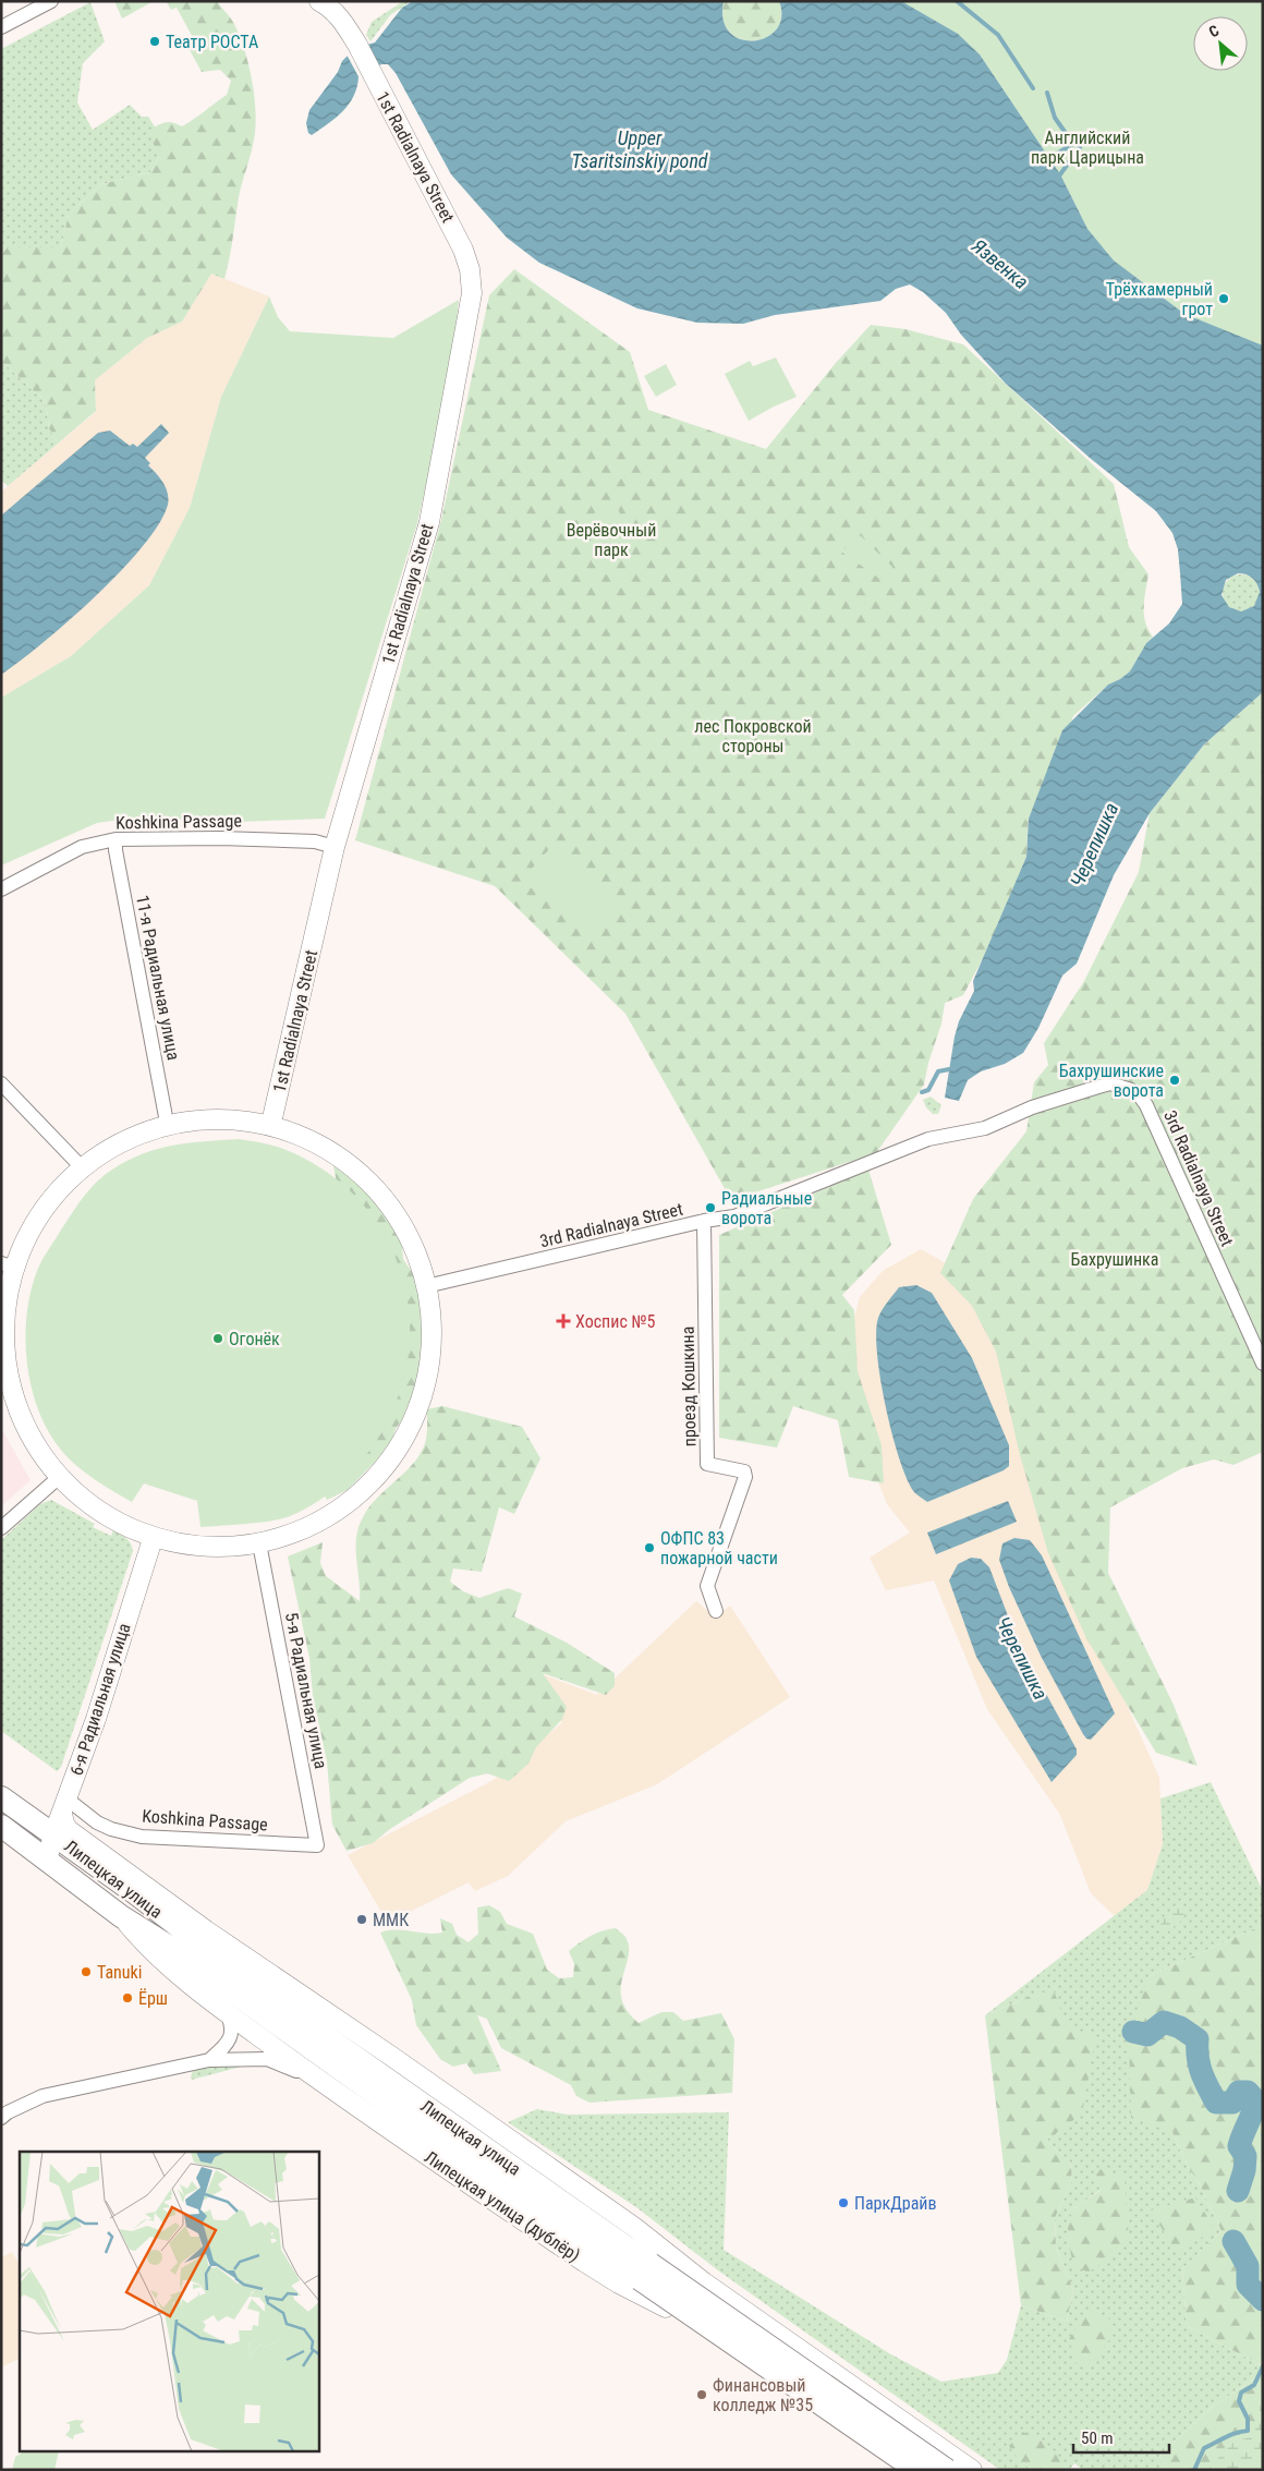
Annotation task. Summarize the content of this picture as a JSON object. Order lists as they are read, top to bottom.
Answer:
{
  "streets": {
    "main road": [
      "1st Radialnaya Street",
      "6-я Радиальная улица",
      "Липецкая улица",
      "Липецкая улица (дублёр)"
    ],
    "street": [
      "Koshkina Passage",
      "11-я Радиальная улица",
      "3rd Radialnaya Street",
      "проезд Кошкина",
      "5-я Радиальная улица"
    ]
  },
  "crossings": [
    ["1st Radialnaya Street", "Koshkina Passage"],
    ["Koshkina Passage", "11-я Радиальная улица"],
    ["Koshkina Passage", "5-я Радиальная улица"],
    ["Koshkina Passage", "6-я Радиальная улица"],
    ["Koshkina Passage", "Липецкая улица (дублёр)"],
    ["3rd Radialnaya Street", "проезд Кошкина"],
    ["6-я Радиальная улица", "Липецкая улица"],
    ["6-я Радиальная улица", "Липецкая улица (дублёр)"],
    ["Липецкая улица", "Липецкая улица (дублёр)"]
  ],
  "water": ["Upper Tsaritsinskiy pond", "Язвенка", "Черепишка"],
  "parks": [
    "Английский парк Царицына",
    "Верёвочный парк",
    "лес Покровской стороны",
    "Бахрушинка"
  ],
  "places": {
    "other": [
      "Театр РОСТА",
      "Трёхкамерный грот",
      "Бахрушинские ворота",
      "Радиальные ворота",
      "Огонёк",
      "ОФПС 83 пожарной части",
      "ММК",
      "Tanuki",
      "Ёрш",
      "ПаркДрайв",
      "Финансовый колледж №35"
    ],
    "health": ["Хоспис №5"]
  },
  "scale_bar": "50 m",
  "north": "top left"
}
